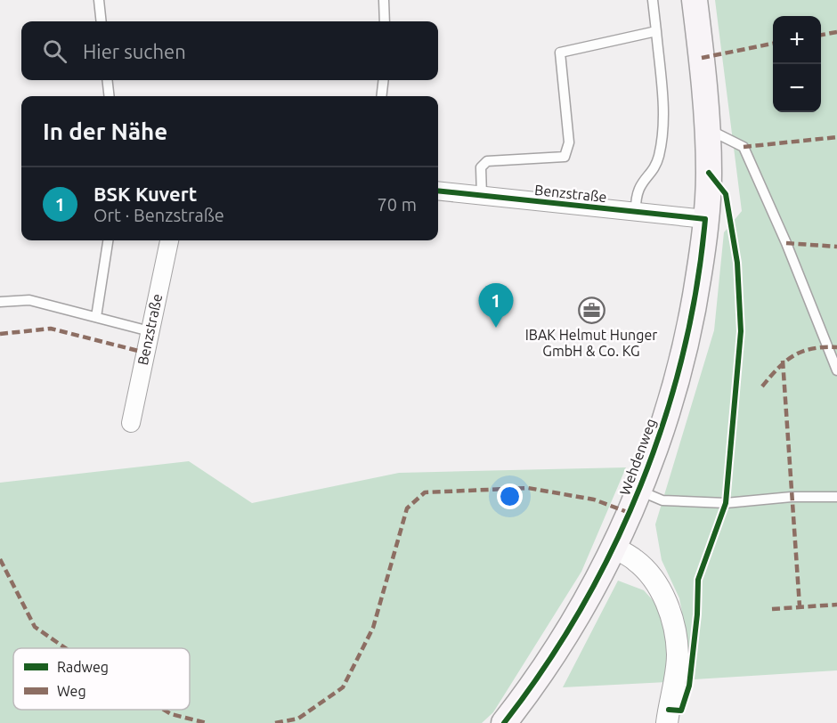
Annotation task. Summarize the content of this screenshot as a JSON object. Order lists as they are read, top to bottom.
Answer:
{
  "streets": {
    "main road": ["Wehdenweg"],
    "street": ["Benzstraße"]
  },
  "crossings": [
    ["Benzstraße", "Wehdenweg"]
  ],
  "places": {
    "office": ["IBAK Helmut Hunger GmbH & Co. KG"]
  },
  "legend": ["Radweg", "Weg"],
  "page": {
    "map_buttons": ["+", "−"],
    "search": "Hier suchen",
    "heading": "In der Nähe",
    "list": [
      {
        "mark": "1",
        "name": "BSK Kuvert",
        "note": "Ort · Benzstraße",
        "value": "70 m"
      }
    ],
    "pins": "1"
  }
}
